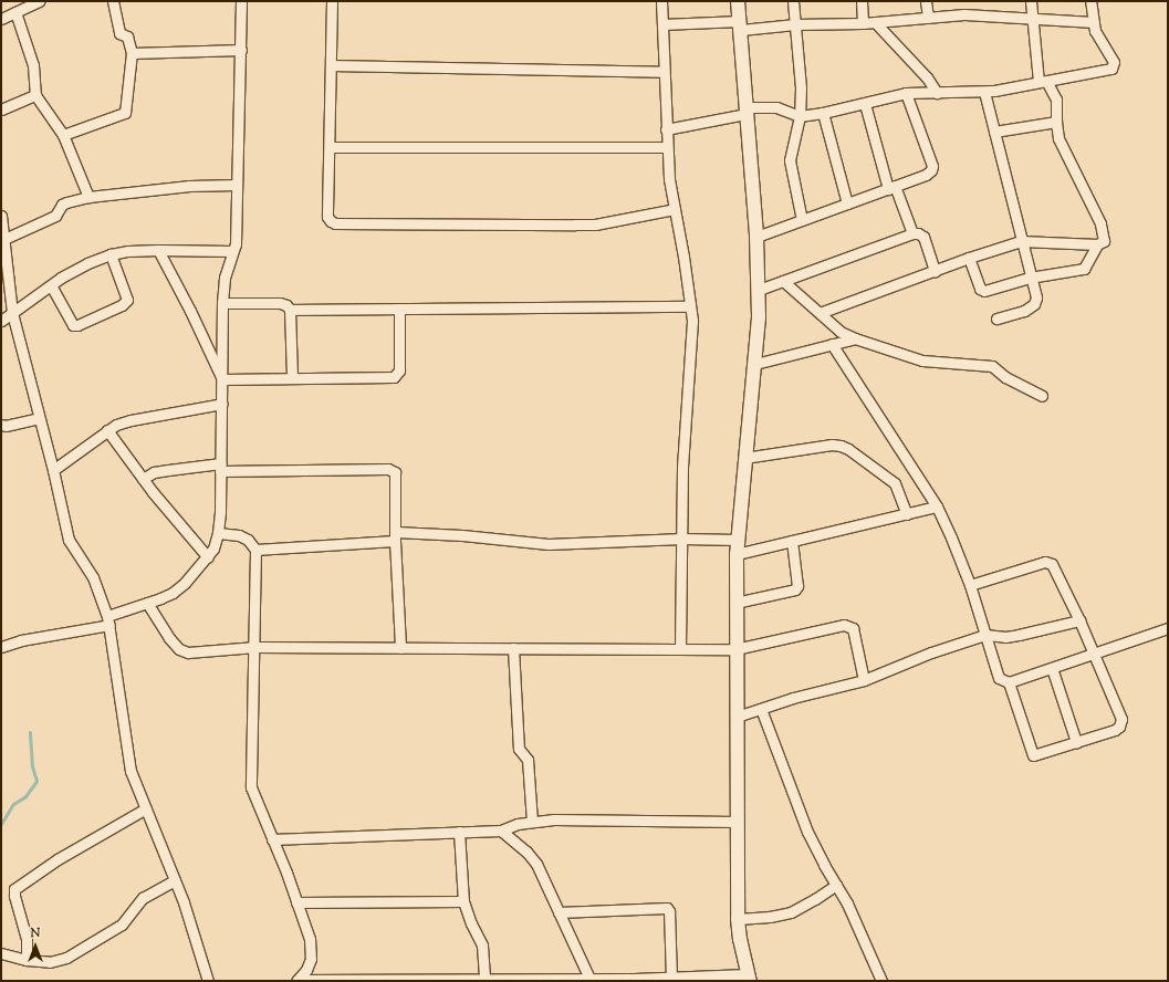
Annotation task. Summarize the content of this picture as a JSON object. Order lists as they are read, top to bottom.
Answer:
{
  "north": "top"
}
